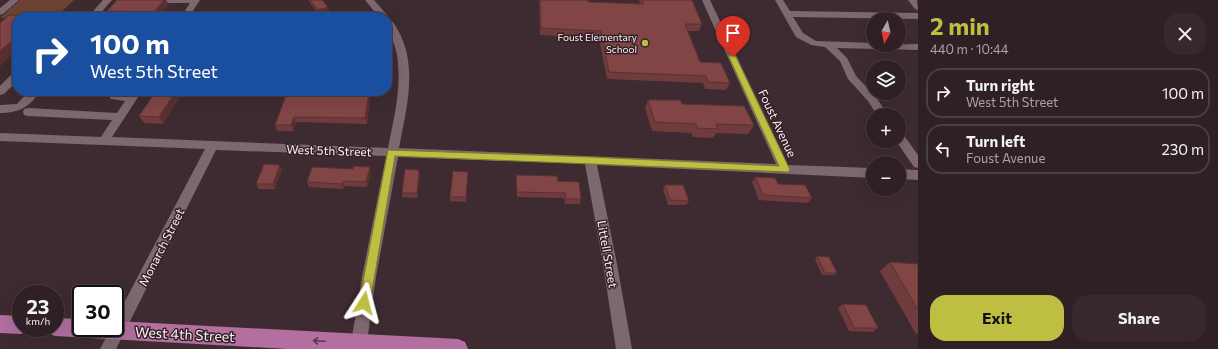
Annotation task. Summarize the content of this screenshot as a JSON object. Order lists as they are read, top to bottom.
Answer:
{
  "streets": {
    "main road": ["West 4th Street"],
    "street": [
      "Foust Avenue",
      "West 5th Street",
      "Monarch Street",
      "Littell Street"
    ]
  },
  "crossings": [
    ["Foust Avenue", "West 5th Street"],
    ["West 5th Street", "Monarch Street"],
    ["West 5th Street", "Littell Street"]
  ],
  "one_way": ["West 4th Street"],
  "places": ["Foust Elementary School"],
  "north": "bottom",
  "page": {
    "heading": ["2 min", "440 m · 10:44"],
    "map_buttons": ["+", "−"],
    "turn": ["100 m", "West 5th Street"],
    "list": [
      {
        "name": "Turn right",
        "note": "West 5th Street",
        "value": "100 m"
      },
      {
        "name": "Turn left",
        "note": "Foust Avenue",
        "value": "230 m"
      }
    ],
    "speed": "23 km/h",
    "limit": "30",
    "buttons": ["Exit", "Share"]
  }
}
